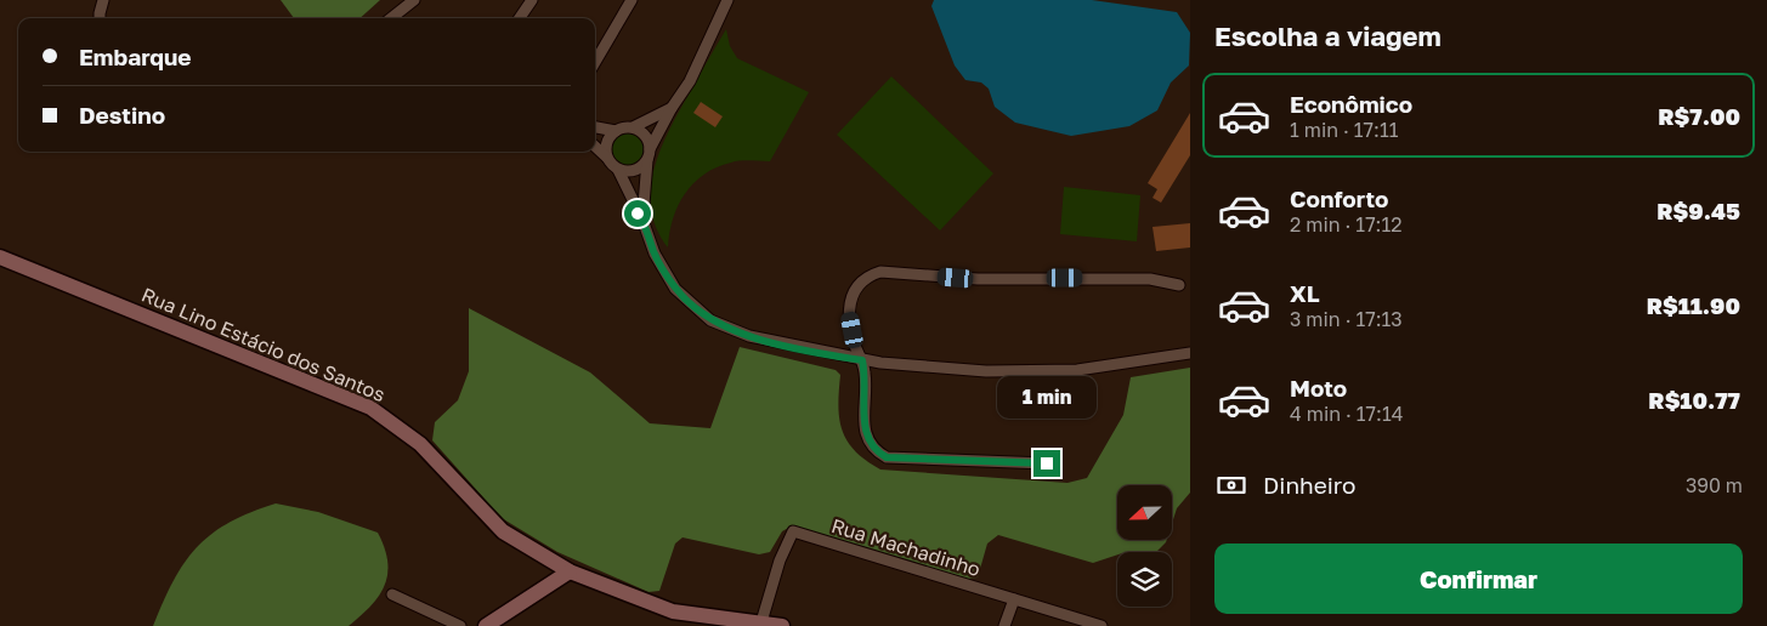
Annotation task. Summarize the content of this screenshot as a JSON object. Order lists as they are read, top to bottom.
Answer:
{
  "streets": {
    "main road": ["Rua Lino Estácio dos Santos"],
    "street": ["Rua Machadinho"]
  },
  "crossings": [
    ["Rua Lino Estácio dos Santos", "Rua Machadinho"]
  ],
  "north": "left",
  "page": {
    "heading": "Escolha a viagem",
    "banner": ["Embarque", "Destino"],
    "list": [
      {
        "name": "Econômico",
        "note": "1 min · 17:11",
        "value": "R$7.00"
      },
      {
        "name": "Conforto",
        "note": "2 min · 17:12",
        "value": "R$9.45"
      },
      {
        "name": "XL",
        "note": "3 min · 17:13",
        "value": "R$11.90"
      },
      {
        "name": "Moto",
        "note": "4 min · 17:14",
        "value": "R$10.77"
      }
    ],
    "bubble": "1 min",
    "pay": ["Dinheiro", "390 m"],
    "buttons": "Confirmar"
  }
}
